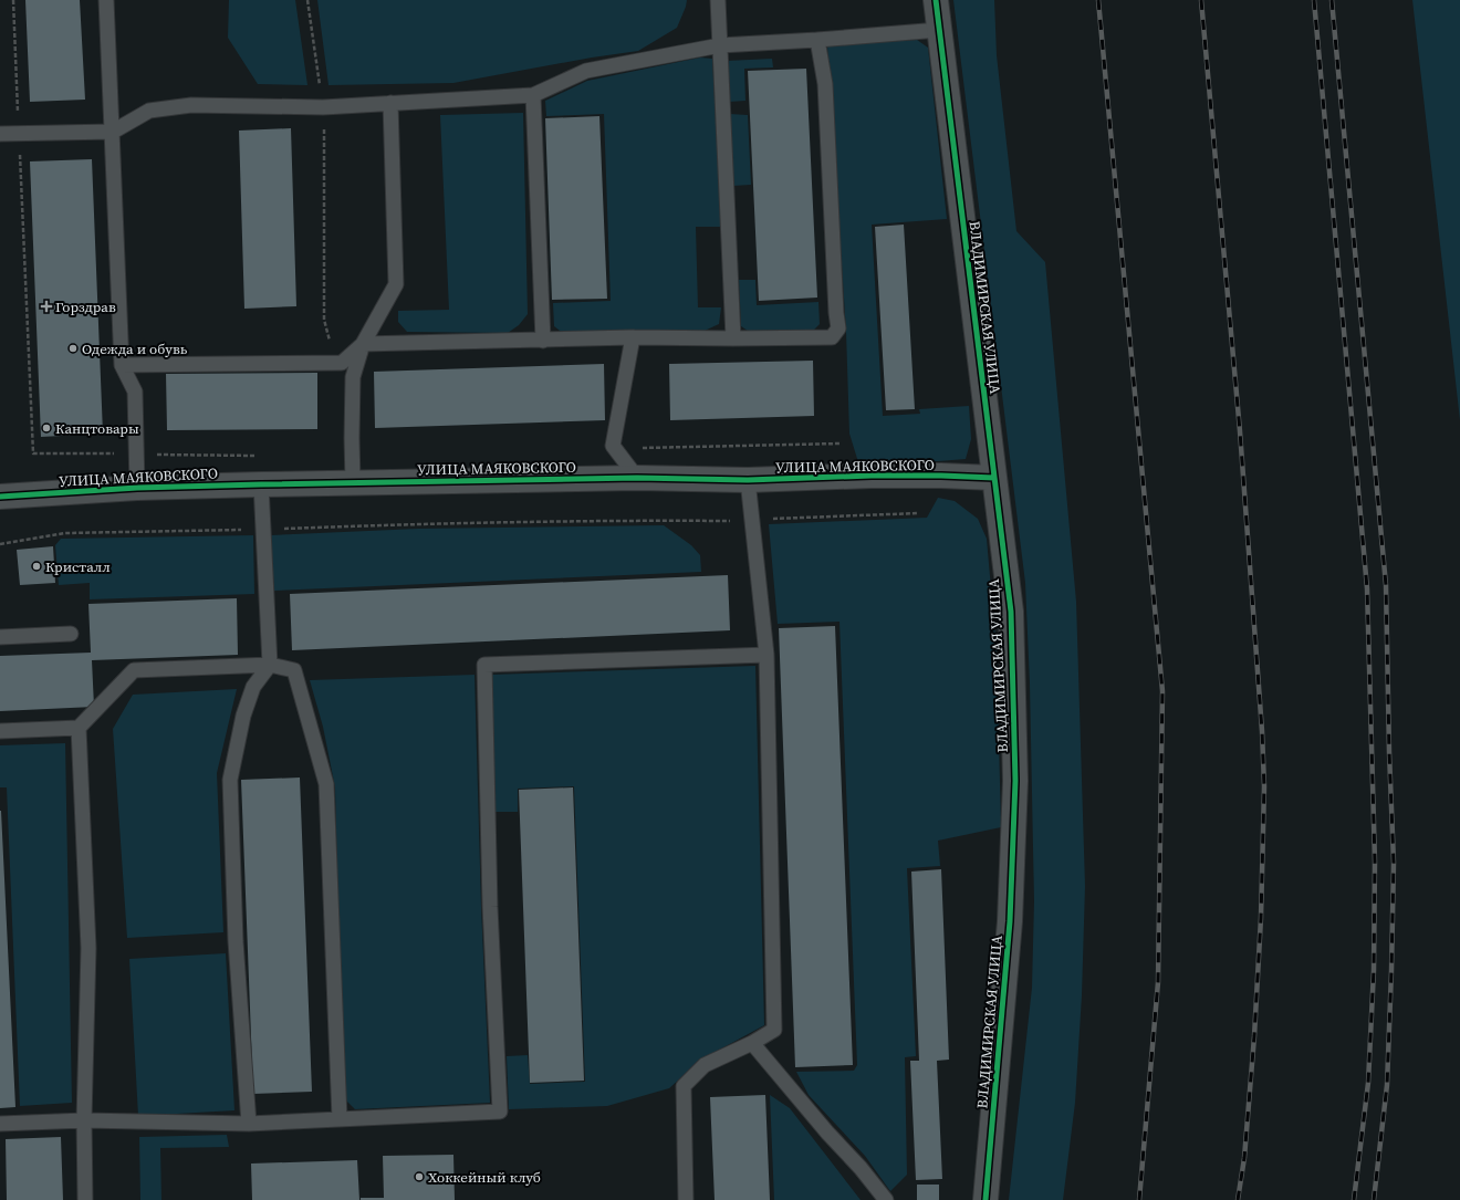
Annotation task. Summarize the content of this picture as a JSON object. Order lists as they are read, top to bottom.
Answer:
{
  "streets": {
    "street": ["ВЛАДИМИРСКАЯ УЛИЦА", "УЛИЦА МАЯКОВСКОГО"]
  },
  "crossings": [
    ["ВЛАДИМИРСКАЯ УЛИЦА", "УЛИЦА МАЯКОВСКОГО"]
  ],
  "places": {
    "health": ["Горздрав"],
    "other": [
      "Одежда и обувь",
      "Канцтовары",
      "Кристалл",
      "Хоккейный клуб"
    ]
  }
}
